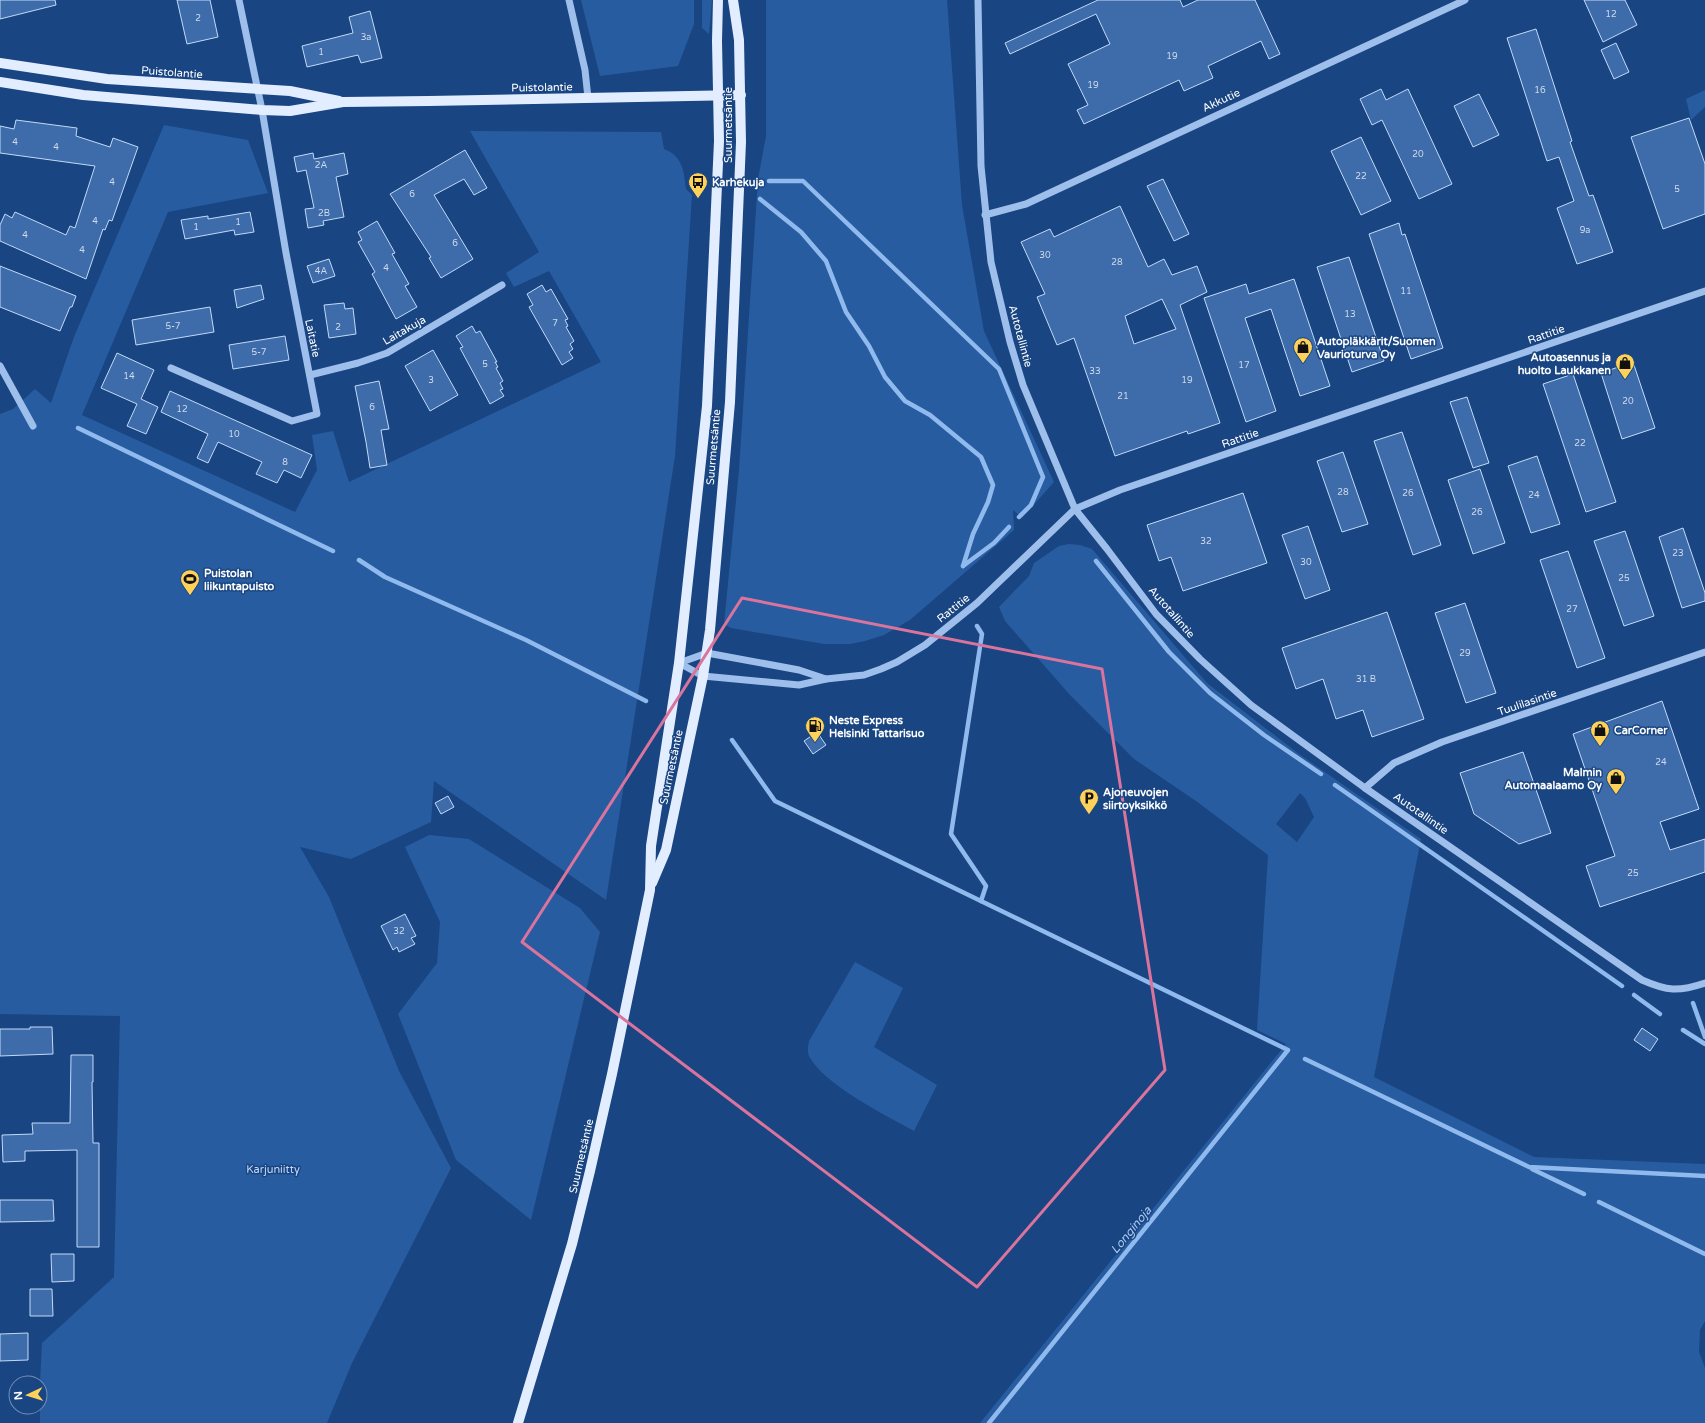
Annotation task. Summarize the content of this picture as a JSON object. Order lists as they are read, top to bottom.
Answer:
{
  "streets": {
    "main road": ["Puistolantie", "Suurmetsäntie"],
    "street": [
      "Akkutie",
      "Laitakuja",
      "Rattitie",
      "Autotallintie",
      "Laitatie",
      "Tuulilasintie"
    ]
  },
  "crossings": [
    ["Puistolantie", "Suurmetsäntie"],
    ["Puistolantie", "Laitatie"],
    ["Akkutie", "Autotallintie"],
    ["Suurmetsäntie", "Rattitie"],
    ["Laitakuja", "Laitatie"],
    ["Rattitie", "Autotallintie"],
    ["Autotallintie", "Tuulilasintie"]
  ],
  "water": ["Longinoja"],
  "parks": ["Karjuniitty"],
  "places": {
    "bus stop": ["Karhekuja"],
    "shop": [
      "Autopläkkärit/Suomen Vaurioturva Oy",
      "Autoasennus ja huolto Laukkanen",
      "CarCorner",
      "Malmin Automaalaamo Oy"
    ],
    "sports": ["Puistolan liikuntapuisto"],
    "fuel station": ["Neste Express Helsinki Tattarisuo"],
    "parking": ["Ajoneuvojen siirtoyksikkö"]
  },
  "house_numbers": [
    "12",
    "2",
    "3a",
    "1",
    "19",
    "19",
    "16",
    "4",
    "4",
    "20",
    "2A",
    "22",
    "4",
    "5",
    "6",
    "2B",
    "4",
    "1",
    "1",
    "9a",
    "4",
    "6",
    "4",
    "30",
    "28",
    "4",
    "4A",
    "11",
    "13",
    "7",
    "5-7",
    "2",
    "5-7",
    "5",
    "17",
    "33",
    "14",
    "3",
    "19",
    "21",
    "20",
    "6",
    "12",
    "10",
    "22",
    "8",
    "28",
    "26",
    "24",
    "26",
    "32",
    "23",
    "30",
    "25",
    "27",
    "29",
    "31 B",
    "24",
    "25",
    "32"
  ],
  "north": "left"
}
